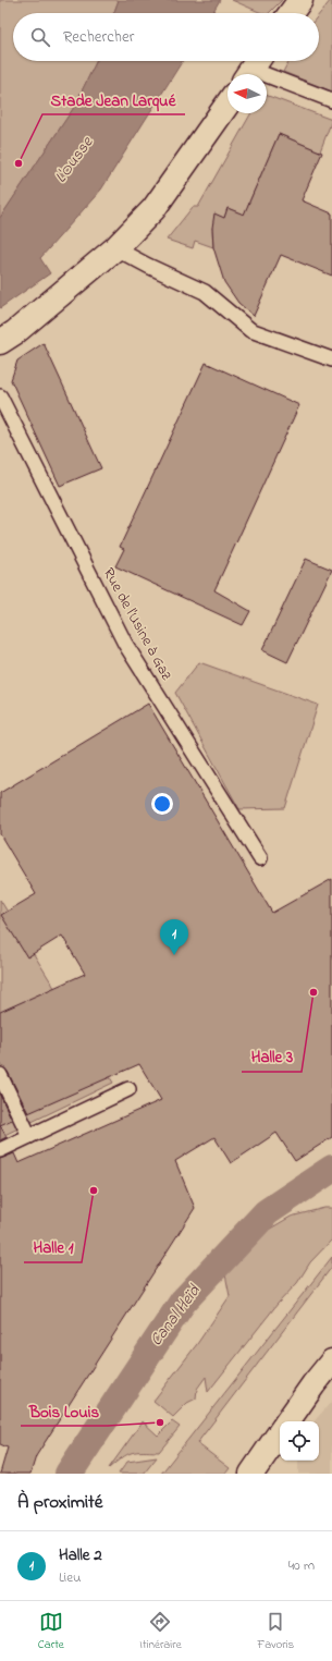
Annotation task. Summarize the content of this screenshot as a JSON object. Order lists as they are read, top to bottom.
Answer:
{
  "streets": {
    "lane": ["Rue de l'Usine à Gaz"]
  },
  "water": ["L'Ousse", "Canal Heïd"],
  "places": [
    "Stade Jean Larqué",
    "Halle 3",
    "Halle 1",
    "Bois Louis"
  ],
  "north": "left",
  "page": {
    "search": "Rechercher",
    "pins": "1",
    "heading": "À proximité",
    "list": [
      {
        "mark": "1",
        "name": "Halle 2",
        "note": "Lieu",
        "value": "40 m"
      }
    ],
    "nav": ["Carte", "Itinéraire", "Favoris"]
  }
}
